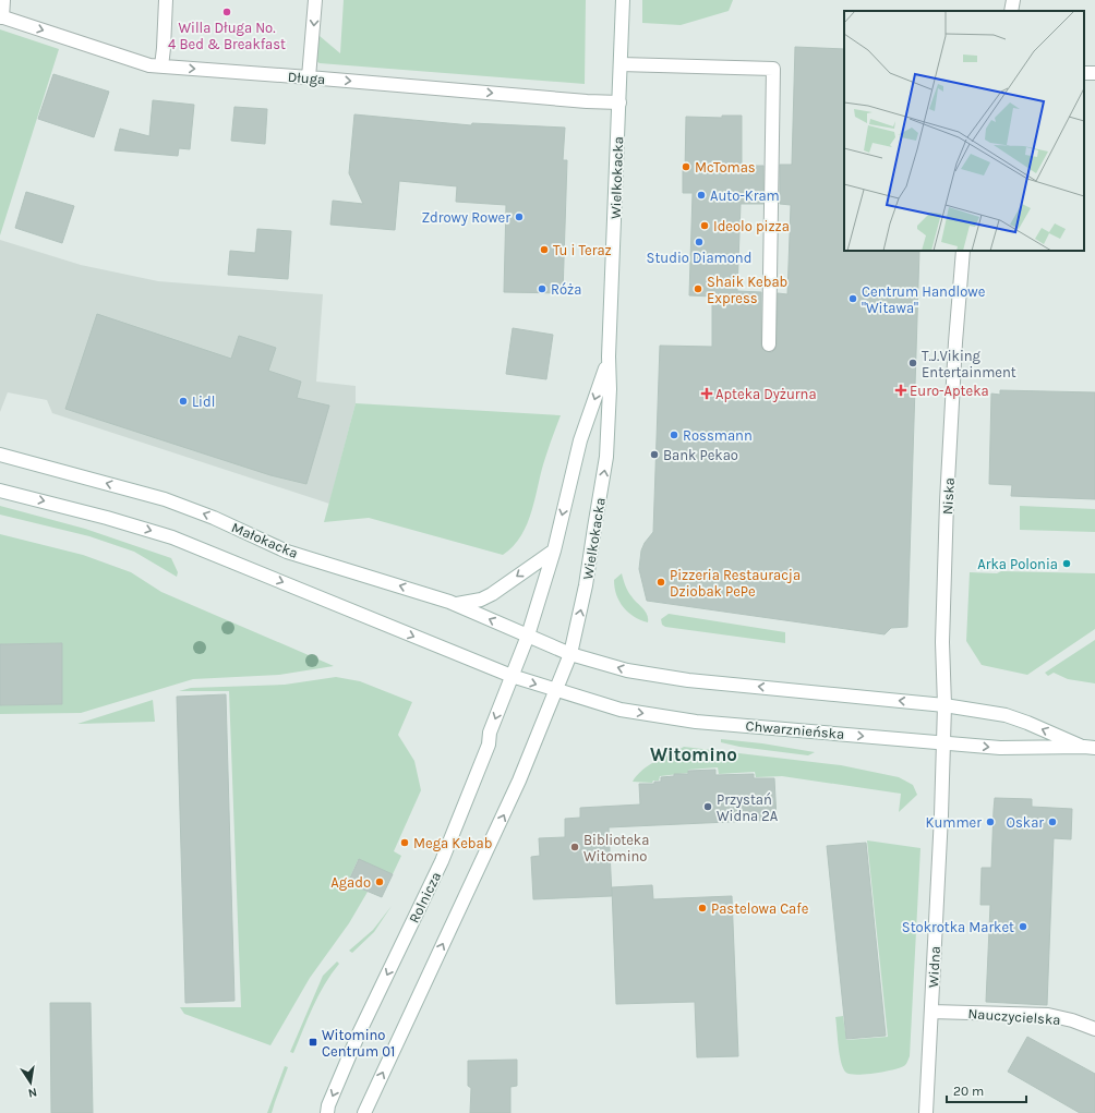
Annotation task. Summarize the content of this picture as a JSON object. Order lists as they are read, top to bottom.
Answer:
{
  "streets": {
    "main road": [
      "Długa",
      "Wielkokacka",
      "Niska",
      "Małokacka",
      "Chwarznieńska",
      "Rolnicza",
      "Widna",
      "Nauczycielska"
    ]
  },
  "crossings": [
    ["Długa", "Wielkokacka"],
    ["Wielkokacka", "Małokacka"],
    ["Wielkokacka", "Chwarznieńska"],
    ["Wielkokacka", "Rolnicza"],
    ["Niska", "Chwarznieńska"],
    ["Niska", "Widna"],
    ["Małokacka", "Chwarznieńska"],
    ["Chwarznieńska", "Rolnicza"],
    ["Chwarznieńska", "Widna"],
    ["Widna", "Nauczycielska"]
  ],
  "one_way": ["Długa"],
  "districts": ["Witomino"],
  "places": {
    "other": [
      "Willa Długa No. 4 Bed & Breakfast",
      "McTomas",
      "Auto-Kram",
      "Zdrowy Rower",
      "Ideolo pizza",
      "Studio Diamond",
      "Tu i Teraz",
      "Róża",
      "Shaik Kebab Express",
      "Centrum Handlowe \"Witawa\"",
      "T.J.Viking Entertainment",
      "Lidl",
      "Rossmann",
      "Bank Pekao",
      "Arka Polonia",
      "Pizzeria Restauracja Dziobak PePe",
      "Przystań Widna 2A",
      "Kummer",
      "Oskar",
      "Mega Kebab",
      "Biblioteka Witomino",
      "Agado",
      "Pastelowa Cafe",
      "Stokrotka Market"
    ],
    "health": ["Euro-Apteka", "Apteka Dyżurna"],
    "transit": ["Witomino Centrum 01"]
  },
  "scale_bar": "20 m",
  "north": "bottom"
}
